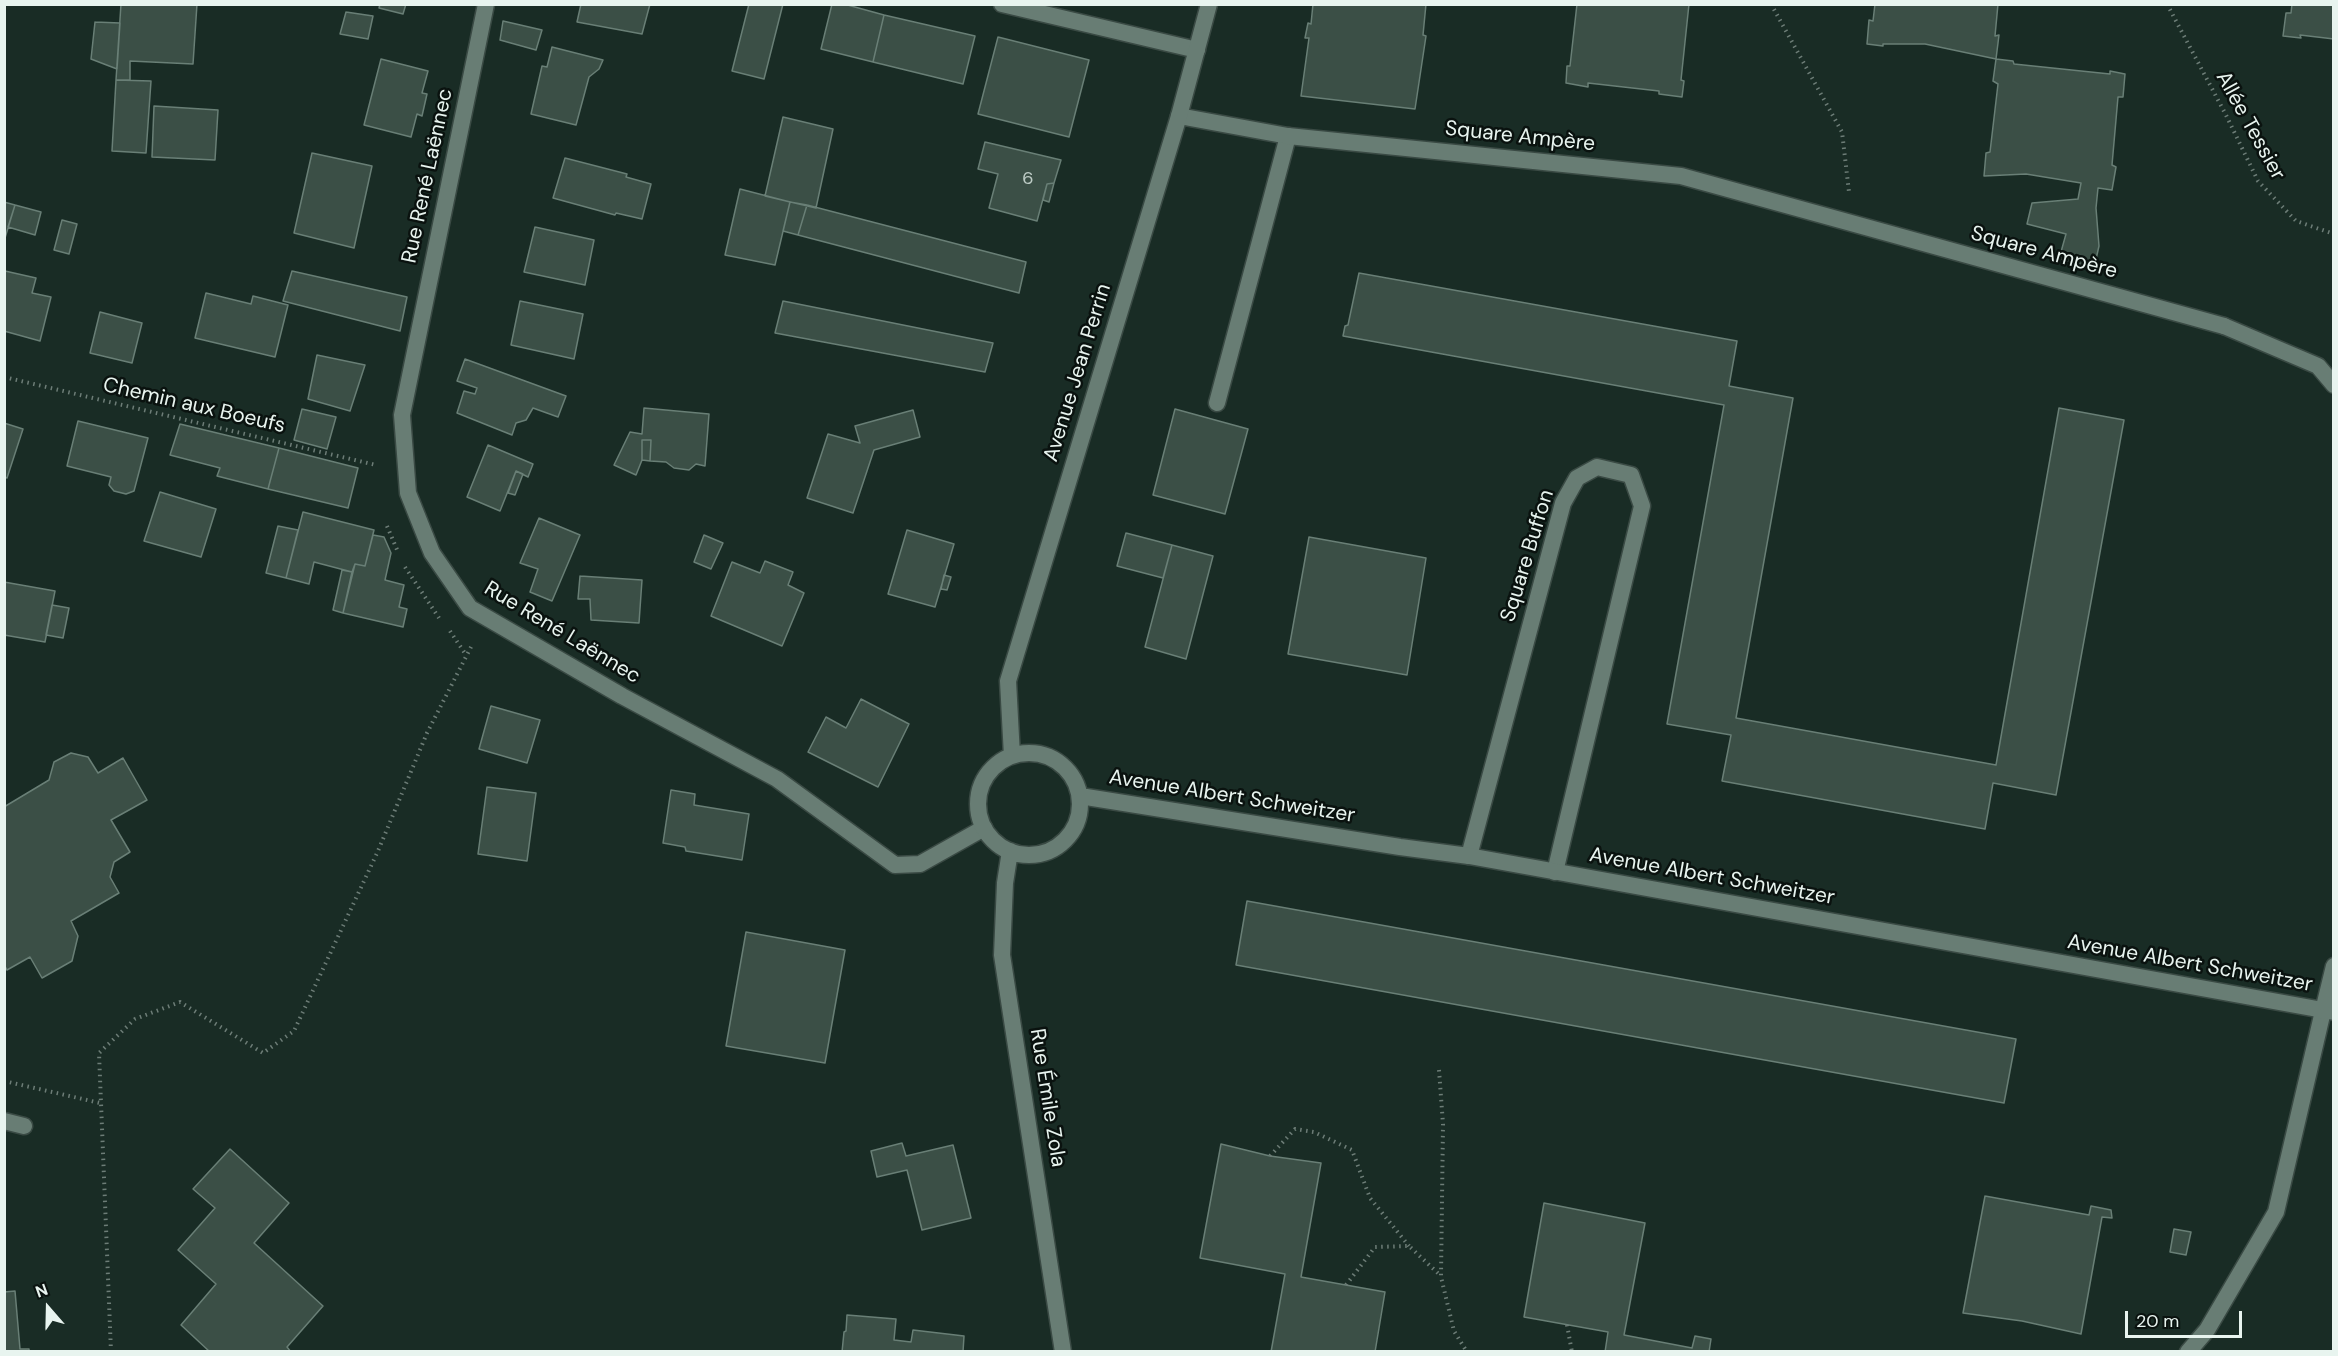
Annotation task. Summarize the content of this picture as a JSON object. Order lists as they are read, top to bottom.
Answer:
{
  "streets": {
    "street": [
      "Square Ampère",
      "Rue René Laënnec",
      "Avenue Jean Perrin",
      "Square Buffon",
      "Avenue Albert Schweitzer",
      "Rue Émile Zola"
    ],
    "path": ["Allée Tessier", "Chemin aux Boeufs"]
  },
  "crossings": [
    ["Square Ampère", "Avenue Jean Perrin"],
    ["Rue René Laënnec", "Avenue Jean Perrin"],
    ["Rue René Laënnec", "Avenue Albert Schweitzer"],
    ["Rue René Laënnec", "Rue Émile Zola"],
    ["Avenue Jean Perrin", "Avenue Albert Schweitzer"],
    ["Avenue Jean Perrin", "Rue Émile Zola"],
    ["Square Buffon", "Avenue Albert Schweitzer"],
    ["Avenue Albert Schweitzer", "Rue Émile Zola"]
  ],
  "house_numbers": ["6"],
  "scale_bar": "20 m",
  "north": "top"
}
